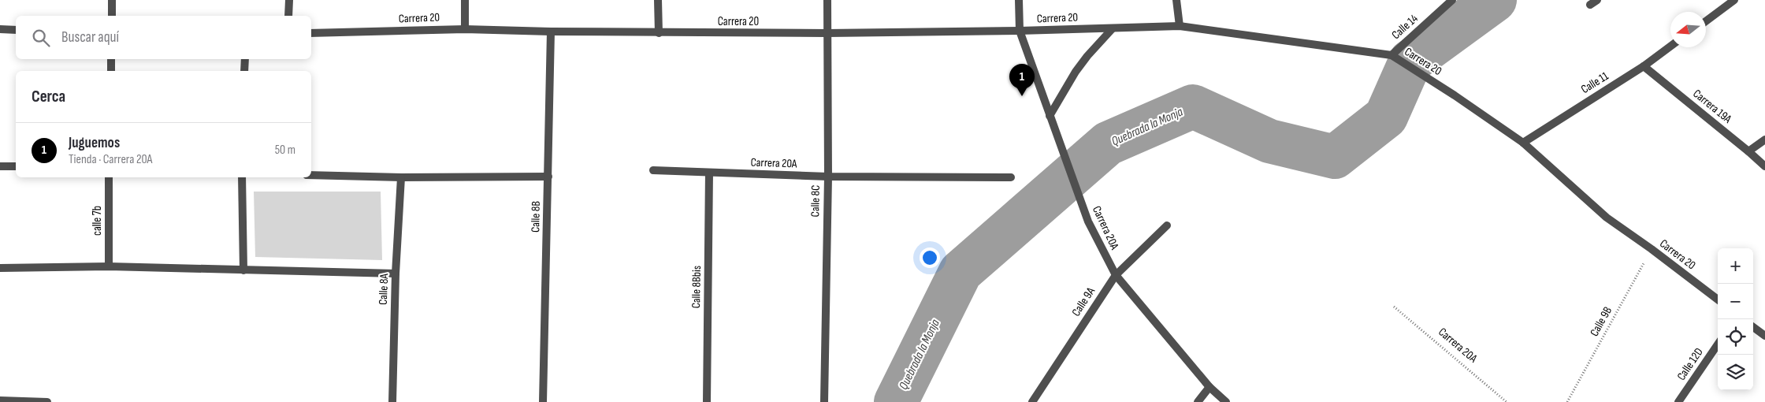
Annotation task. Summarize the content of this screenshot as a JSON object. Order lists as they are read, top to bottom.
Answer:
{
  "streets": {
    "street": [
      "Carrera 20",
      "Calle 14",
      "Calle 11",
      "Carrera 19A",
      "Carrera 20A",
      "Calle 8C",
      "Calle 8B",
      "calle 7b",
      "Calle 8Bbis",
      "Calle 8A",
      "Calle 9A",
      "Calle 12D"
    ],
    "path": ["Calle 9B"]
  },
  "crossings": [
    ["Carrera 20", "Calle 14"],
    ["Carrera 20", "Calle 11"],
    ["Carrera 20", "Carrera 20A"],
    ["Carrera 20", "Calle 8C"],
    ["Carrera 20", "Calle 8B"],
    ["Carrera 20", "Calle 9B"],
    ["Calle 11", "Carrera 19A"],
    ["Carrera 20A", "Calle 8C"],
    ["Carrera 20A", "Calle 8Bbis"],
    ["Carrera 20A", "Calle 9A"]
  ],
  "water": ["Quebrada la Monja"],
  "north": "left",
  "page": {
    "search": "Buscar aquí",
    "pins": "1",
    "heading": "Cerca",
    "list": [
      {
        "mark": "1",
        "name": "Juguemos",
        "note": "Tienda · Carrera 20A",
        "value": "50 m"
      }
    ],
    "map_buttons": ["+", "−"]
  }
}
